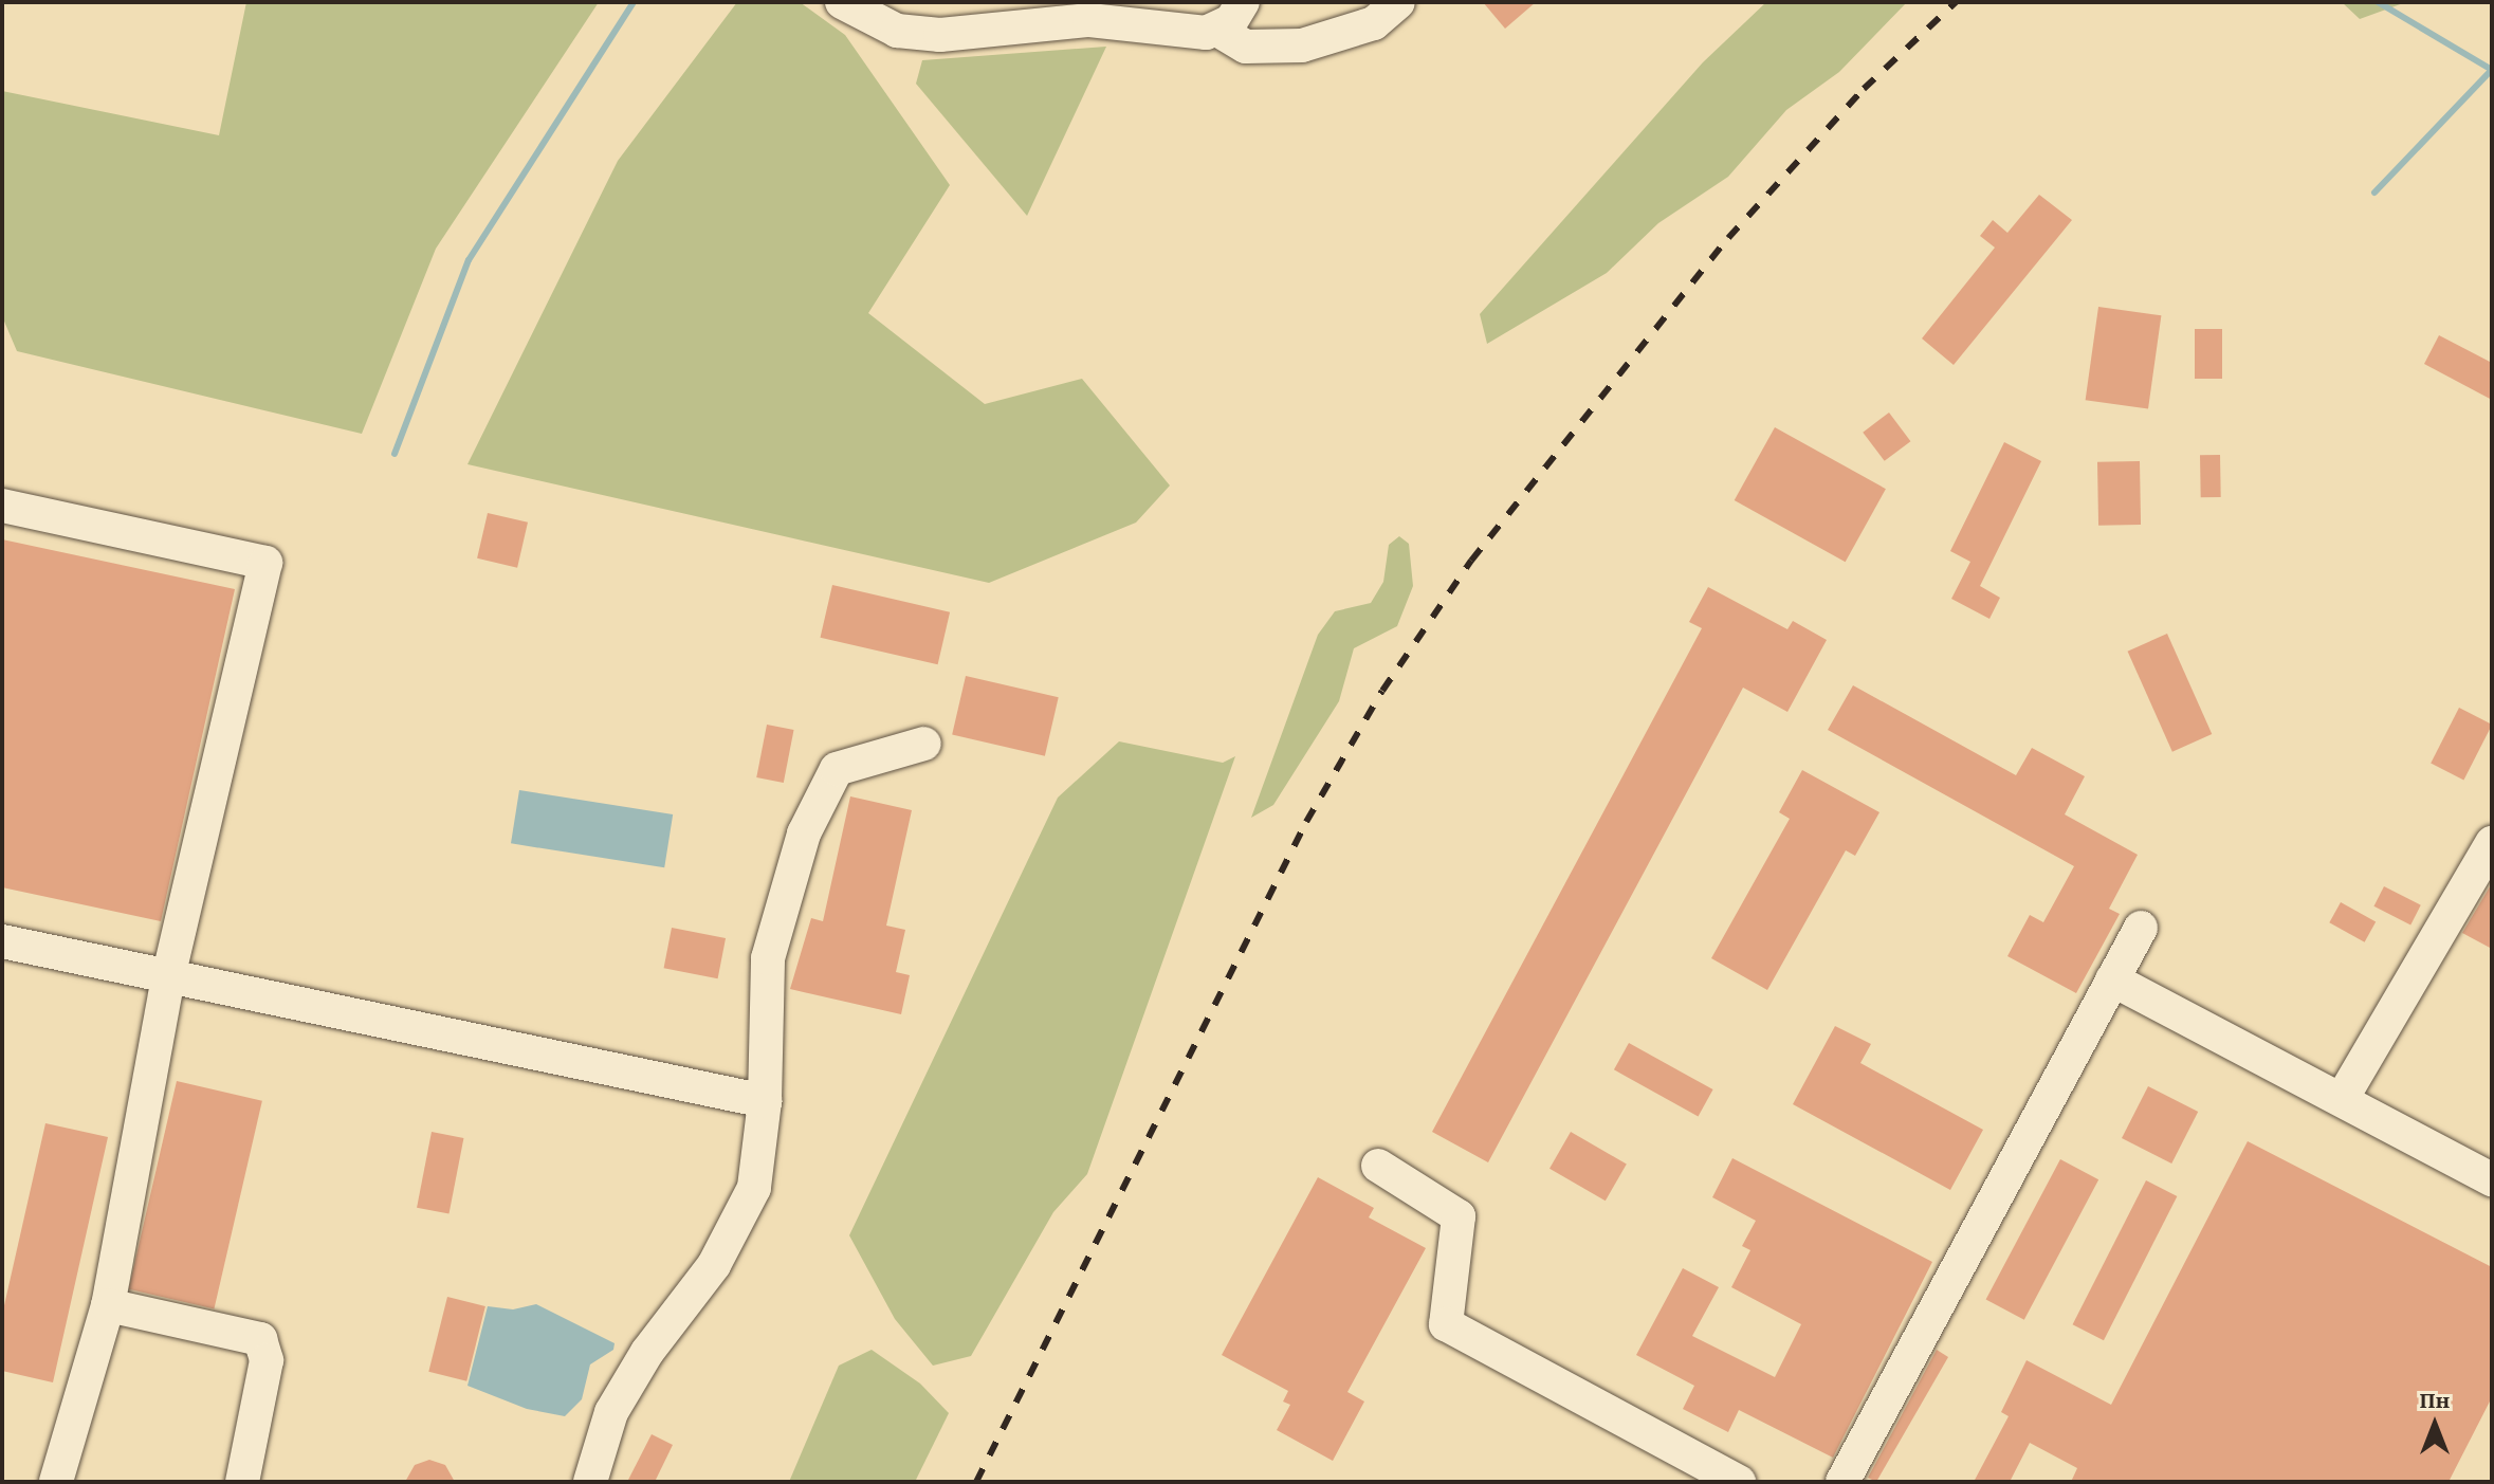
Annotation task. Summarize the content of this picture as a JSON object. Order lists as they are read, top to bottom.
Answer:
{
  "north": "top"
}
